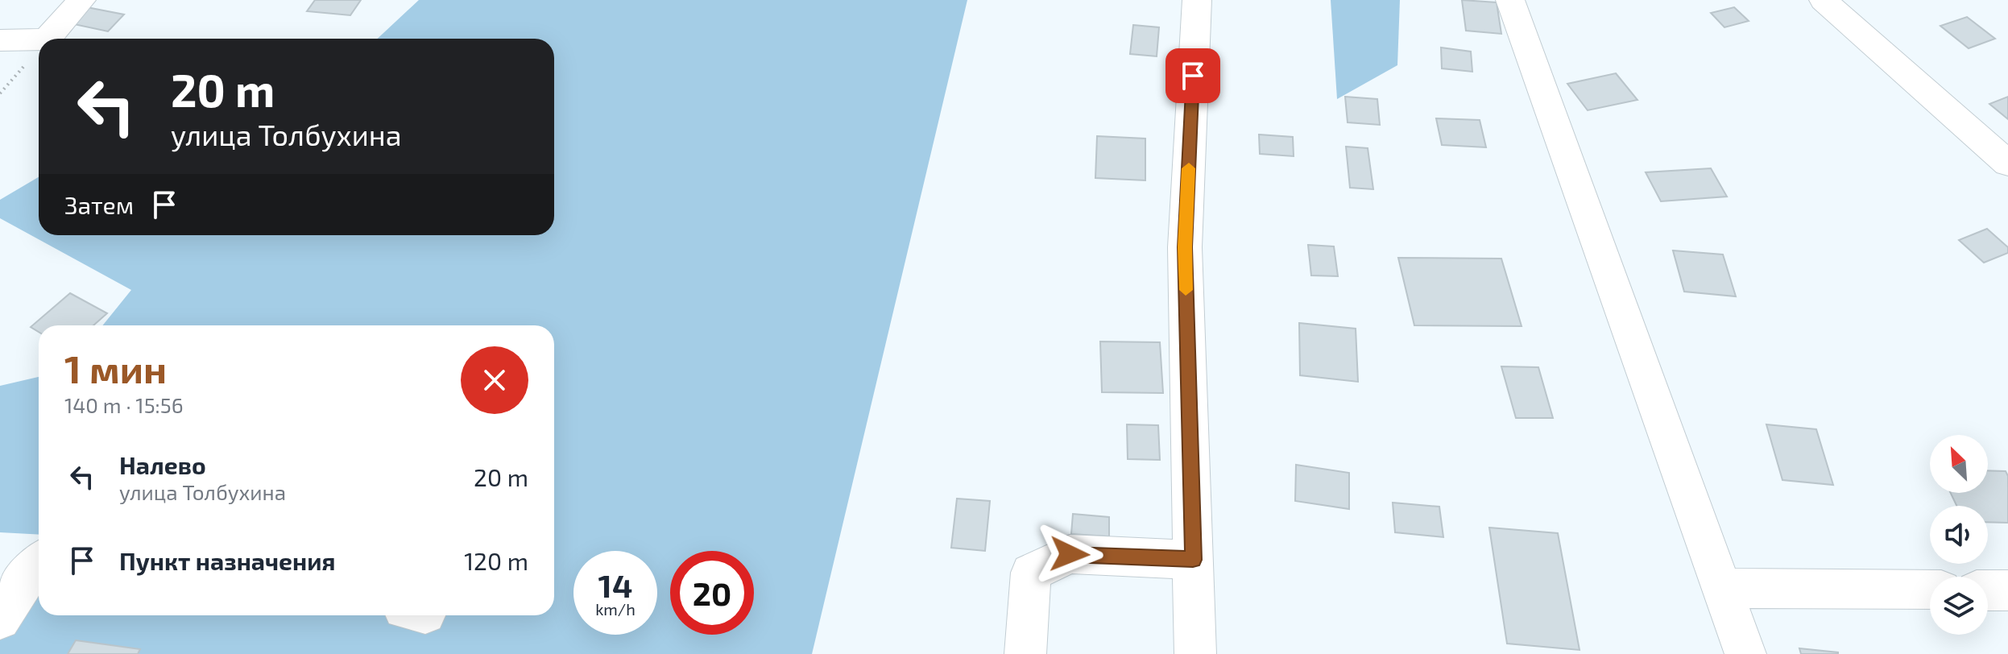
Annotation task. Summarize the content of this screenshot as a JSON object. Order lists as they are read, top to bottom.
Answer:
{
  "north": "top left",
  "page": {
    "turn": ["20 m", "улица Толбухина"],
    "then": "Затем",
    "heading": ["1 мин", "140 m · 15:56"],
    "list": [
      {
        "name": "Налево",
        "note": "улица Толбухина",
        "value": "20 m"
      },
      {
        "name": "Пункт назначения",
        "value": "120 m"
      }
    ],
    "speed": "14 km/h",
    "limit": "20"
  }
}
